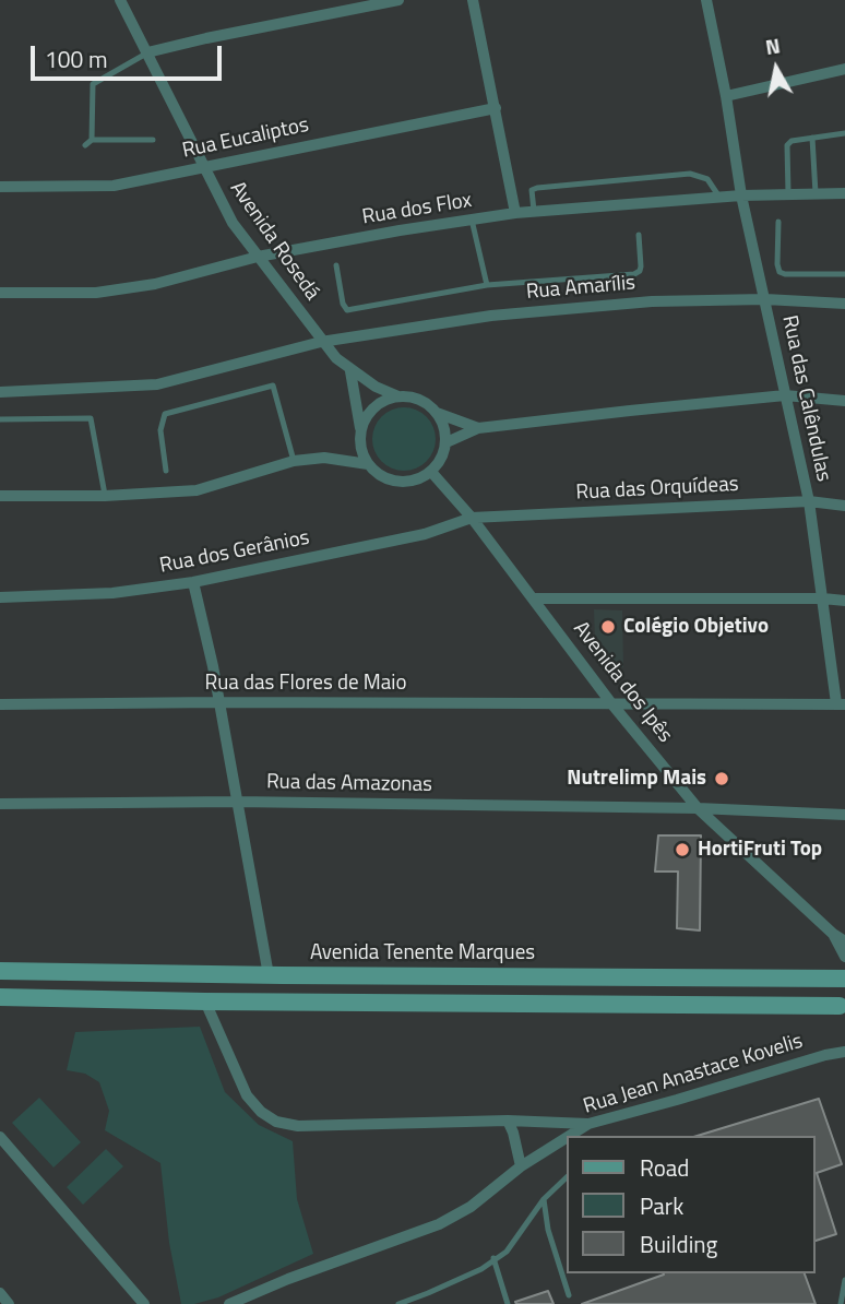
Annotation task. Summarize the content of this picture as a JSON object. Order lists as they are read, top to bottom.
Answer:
{
  "streets": {
    "main road": ["Avenida Tenente Marques"],
    "street": [
      "Rua Eucaliptos",
      "Rua dos Flox",
      "Avenida Rosedá",
      "Rua Amarílis",
      "Rua das Calêndulas",
      "Rua das Orquídeas",
      "Rua dos Gerânios",
      "Avenida dos Ipês",
      "Rua das Flores de Maio",
      "Rua das Amazonas",
      "Rua Jean Anastace Kovelis"
    ]
  },
  "crossings": [
    ["Rua Eucaliptos", "Avenida Rosedá"],
    ["Rua dos Flox", "Avenida Rosedá"],
    ["Rua dos Flox", "Rua das Calêndulas"],
    ["Avenida Rosedá", "Rua Amarílis"],
    ["Avenida Rosedá", "Avenida dos Ipês"],
    ["Rua Amarílis", "Rua das Calêndulas"],
    ["Rua das Calêndulas", "Rua das Orquídeas"],
    ["Rua das Calêndulas", "Rua das Flores de Maio"],
    ["Rua das Orquídeas", "Rua dos Gerânios"],
    ["Rua das Orquídeas", "Avenida dos Ipês"],
    ["Rua dos Gerânios", "Avenida dos Ipês"],
    ["Avenida dos Ipês", "Rua das Flores de Maio"],
    ["Avenida dos Ipês", "Rua das Amazonas"]
  ],
  "places": ["Colégio Objetivo", "Nutrelimp Mais", "HortiFruti Top"],
  "legend": ["Road", "Park", "Building"],
  "scale_bar": "100 m",
  "north": "top"
}
